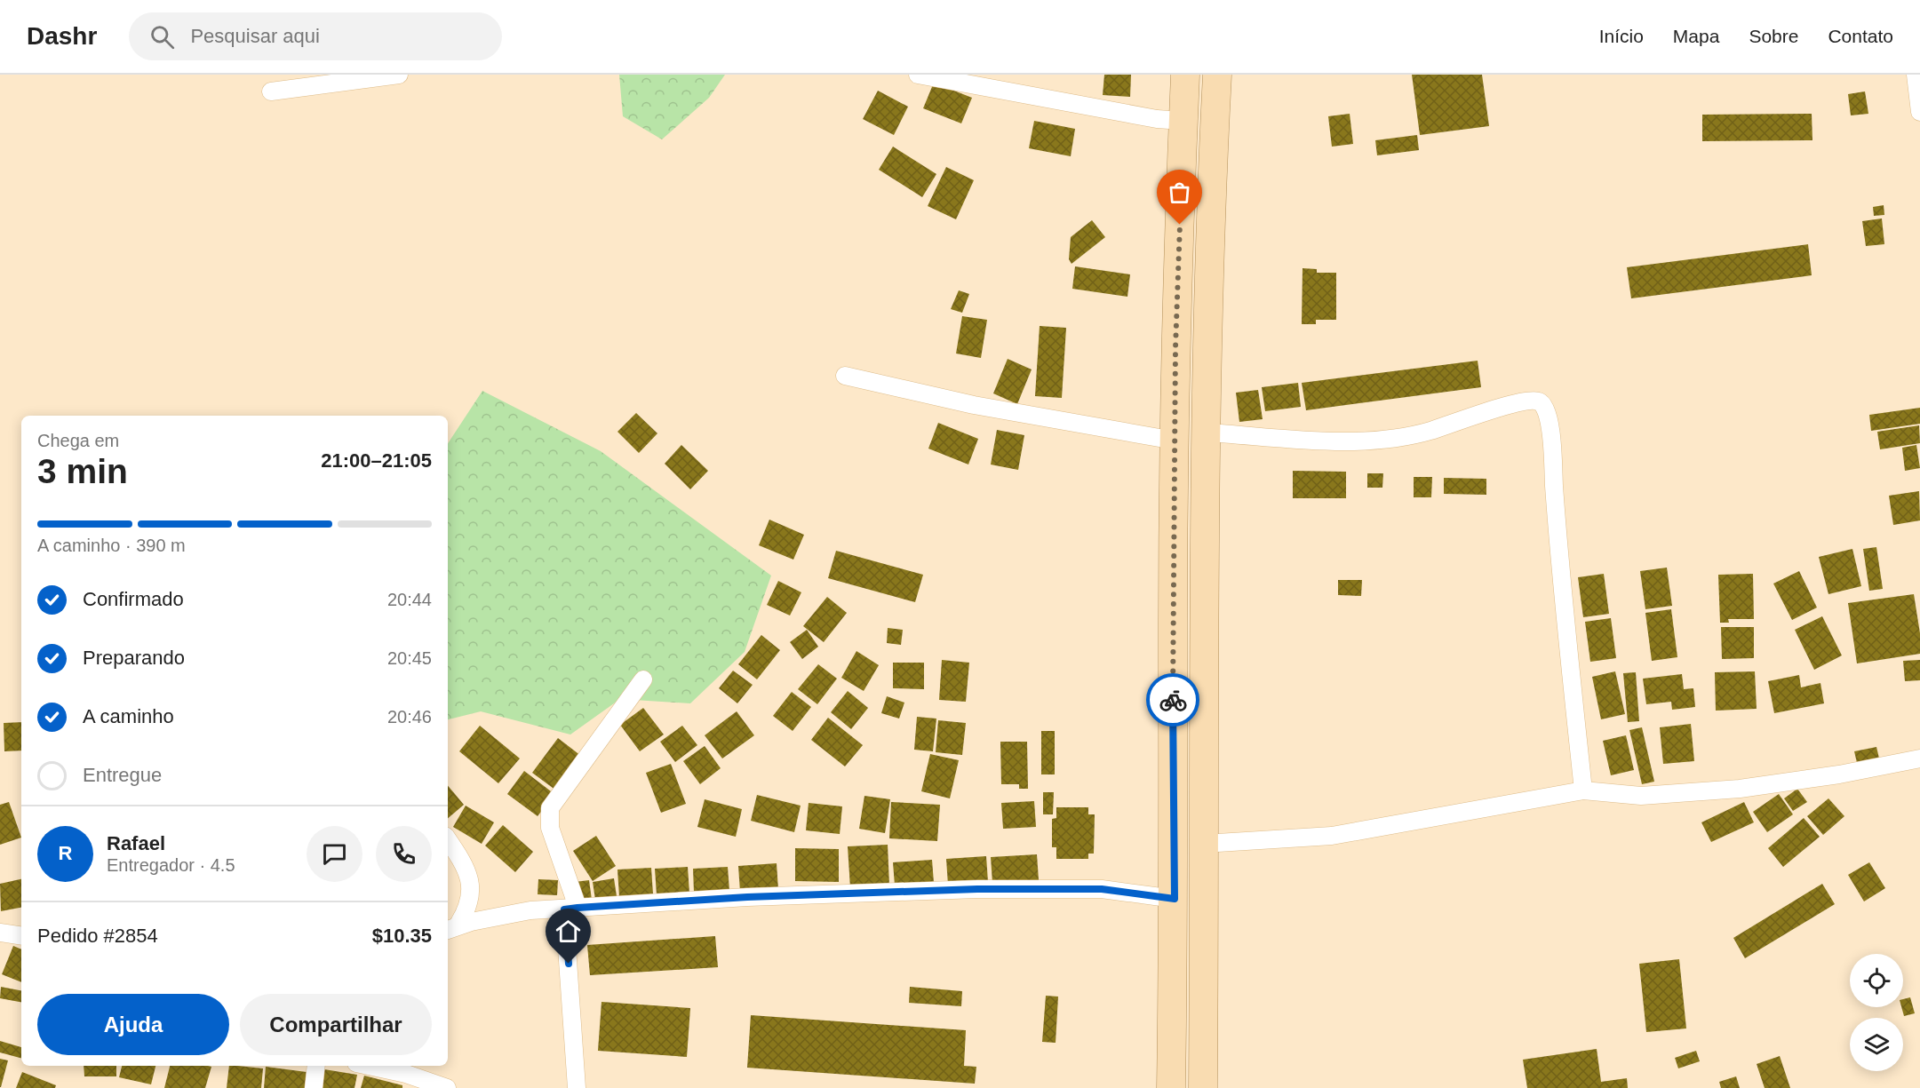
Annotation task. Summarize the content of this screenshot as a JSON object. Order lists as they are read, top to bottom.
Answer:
{
  "page": {
    "header": "Dashr",
    "search": "Pesquisar aqui",
    "nav": [
      "Início",
      "Mapa",
      "Sobre",
      "Contato"
    ],
    "heading": ["3 min", "Chega em", "21:00–21:05"],
    "panel": [
      "Rafael",
      "Entregador · 4.5",
      "Pedido #2854",
      "$10.35"
    ],
    "bar": "A caminho · 390 m",
    "list": [
      ["Confirmado", "20:44"],
      ["Preparando", "20:45"],
      ["A caminho", "20:46"],
      "Entregue"
    ],
    "round": "R",
    "buttons": ["Ajuda", "Compartilhar"]
  }
}
